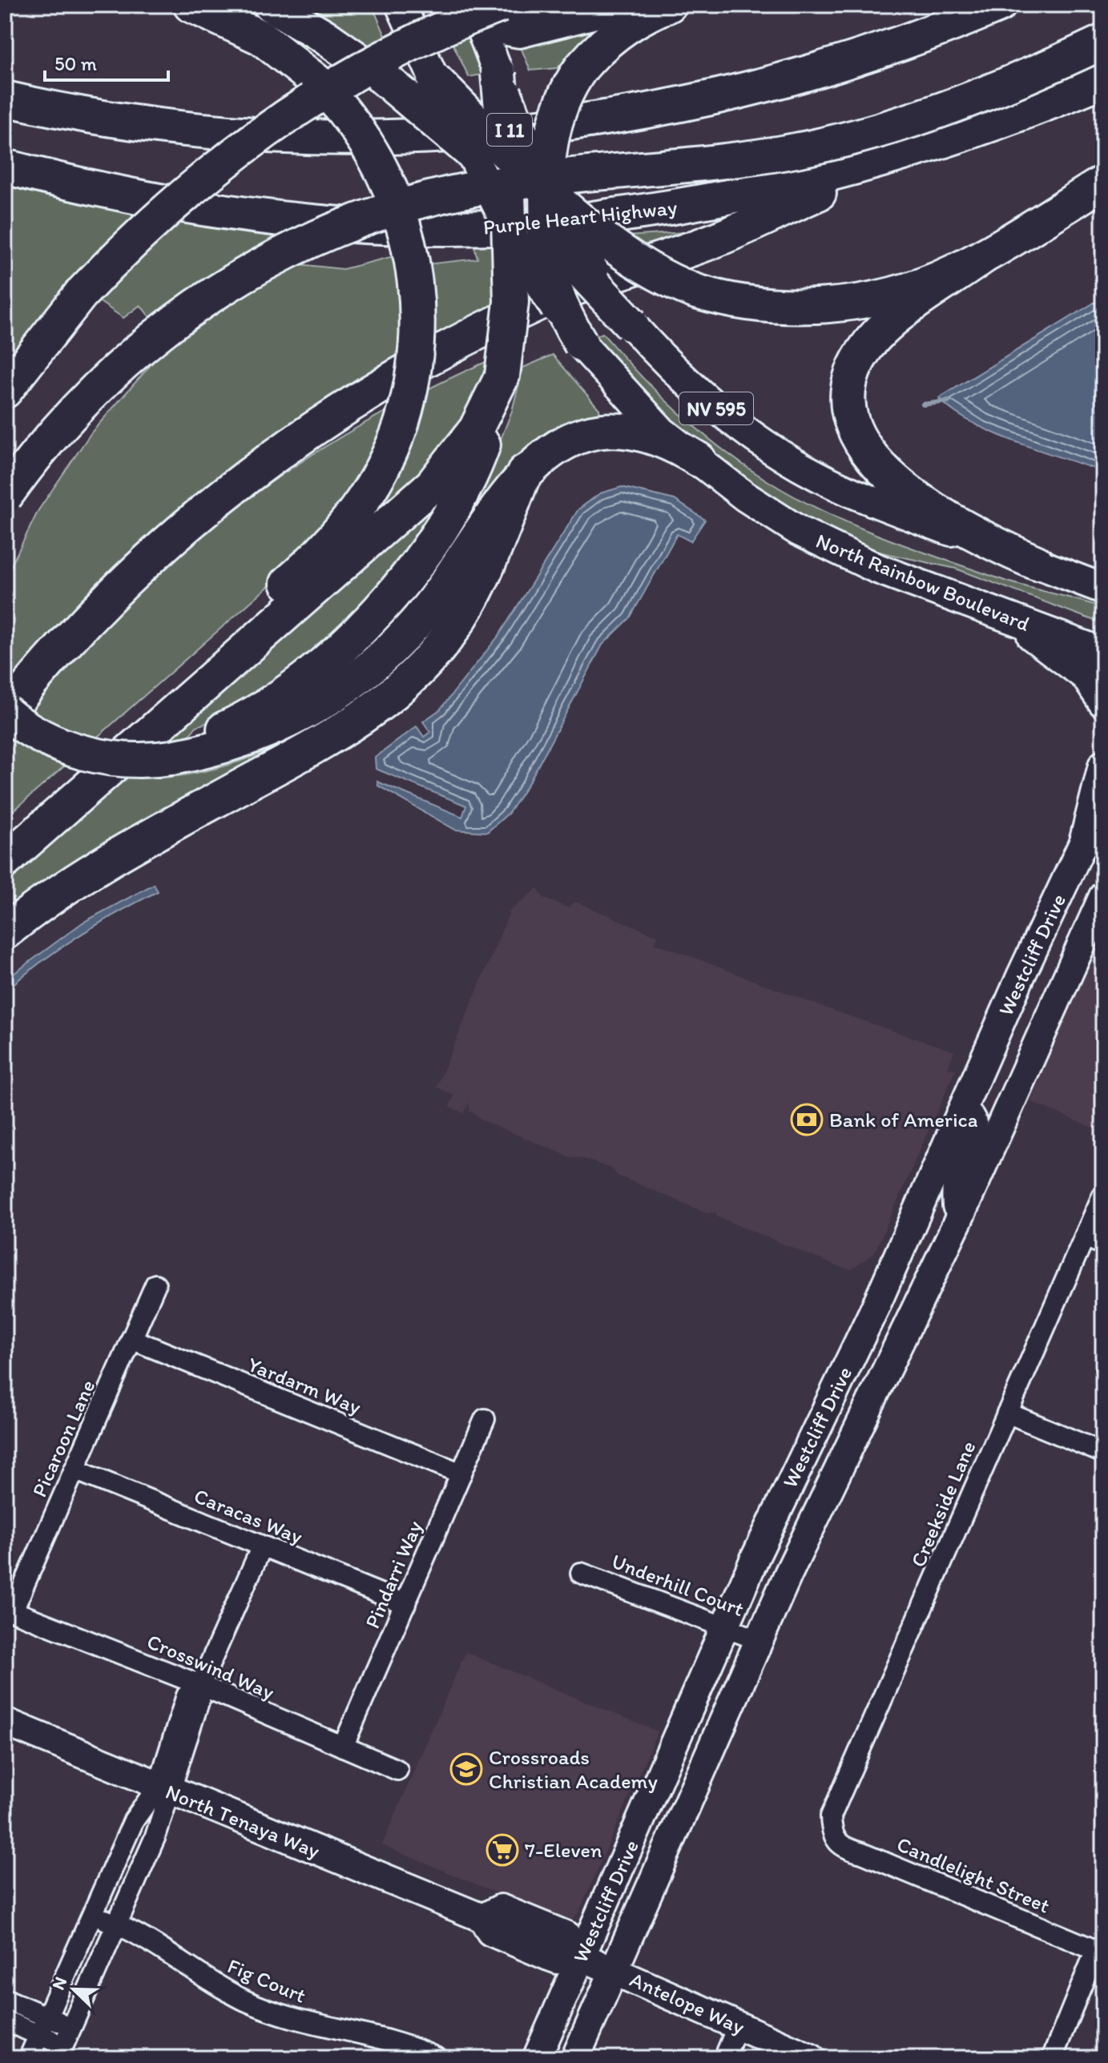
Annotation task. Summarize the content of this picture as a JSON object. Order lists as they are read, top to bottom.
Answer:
{
  "streets": {
    "highway": ["I 11", "Purple Heart Highway"],
    "main road": [
      "NV 595",
      "North Rainbow Boulevard",
      "Westcliff Drive",
      "North Tenaya Way",
      "Antelope Way"
    ],
    "street": [
      "Yardarm Way",
      "Picaroon Lane",
      "Creekside Lane",
      "Caracas Way",
      "Pindarri Way",
      "Underhill Court",
      "Crosswind Way",
      "Candlelight Street",
      "Fig Court"
    ]
  },
  "crossings": [
    ["Westcliff Drive", "Underhill Court"],
    ["Westcliff Drive", "North Tenaya Way"],
    ["Westcliff Drive", "Antelope Way"],
    ["Yardarm Way", "Picaroon Lane"],
    ["Yardarm Way", "Pindarri Way"],
    ["Picaroon Lane", "Caracas Way"],
    ["Picaroon Lane", "Crosswind Way"],
    ["Creekside Lane", "Candlelight Street"],
    ["Caracas Way", "Pindarri Way"],
    ["Pindarri Way", "Crosswind Way"],
    ["North Tenaya Way", "Antelope Way"]
  ],
  "places": {
    "bank": ["Bank of America"],
    "school or university": ["Crossroads Christian Academy"],
    "supermarket": ["7-Eleven"]
  },
  "scale_bar": "50 m",
  "north": "top left"
}
